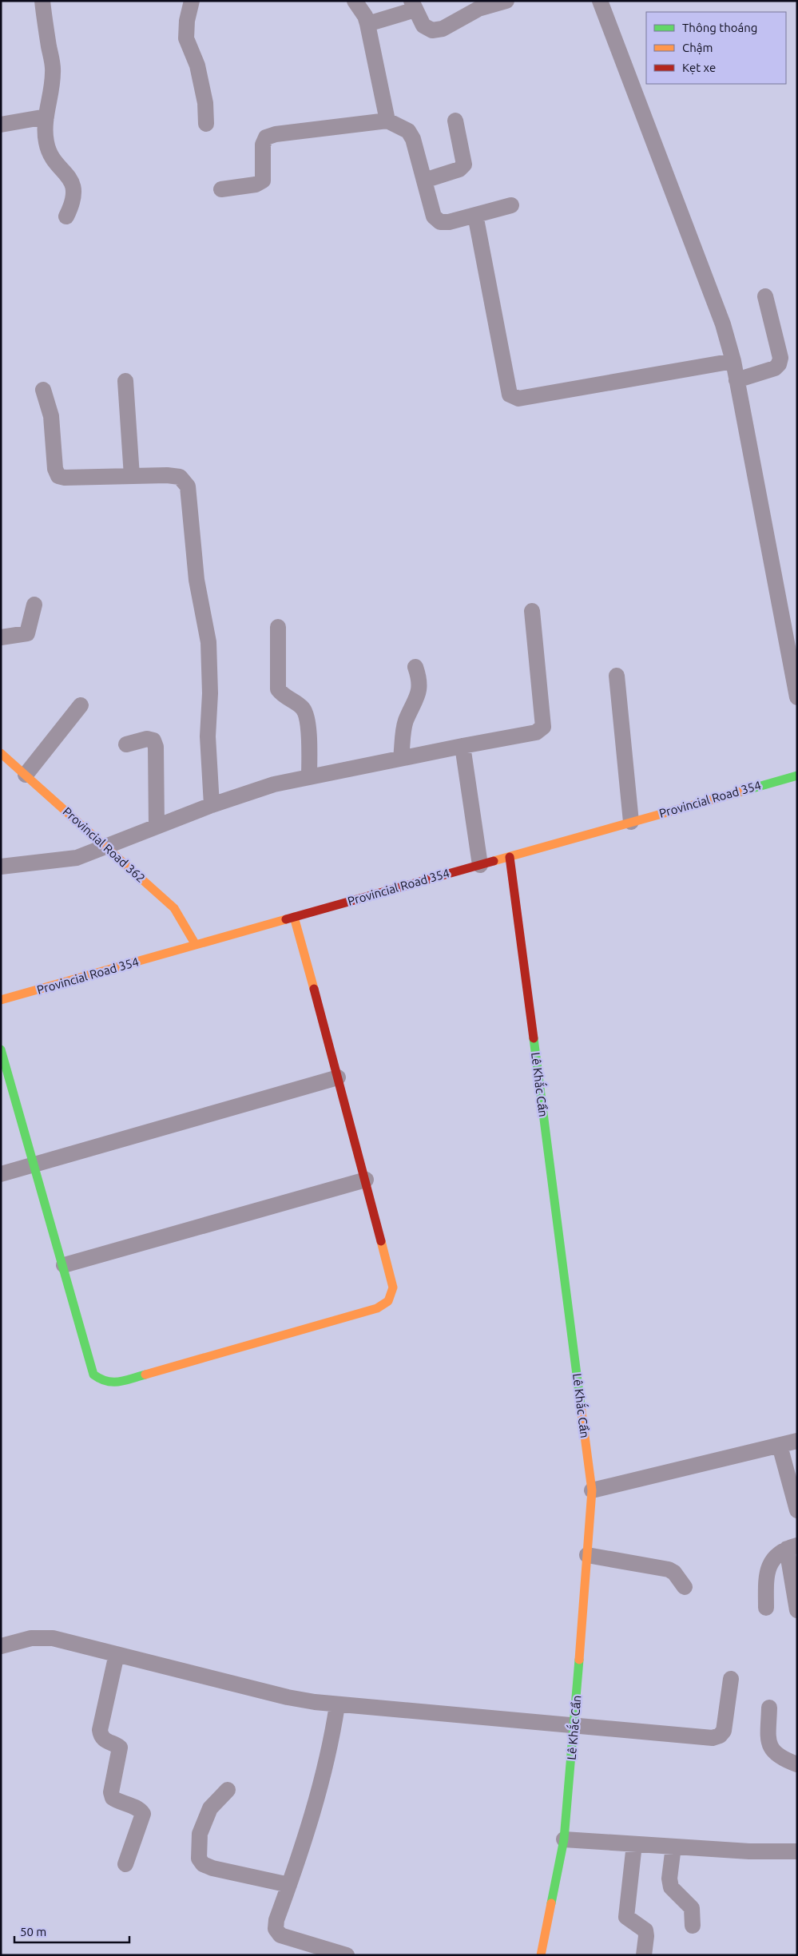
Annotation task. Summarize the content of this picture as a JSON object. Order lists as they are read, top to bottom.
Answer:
{
  "streets": {
    "street": ["Provincial Road 354", "Provincial Road 362", "Lê Khắc Cẩn"]
  },
  "crossings": [
    ["Provincial Road 354", "Provincial Road 362"],
    ["Provincial Road 354", "Lê Khắc Cẩn"]
  ],
  "legend": ["Thông thoáng", "Chậm", "Kẹt xe"],
  "scale_bar": "50 m"
}
